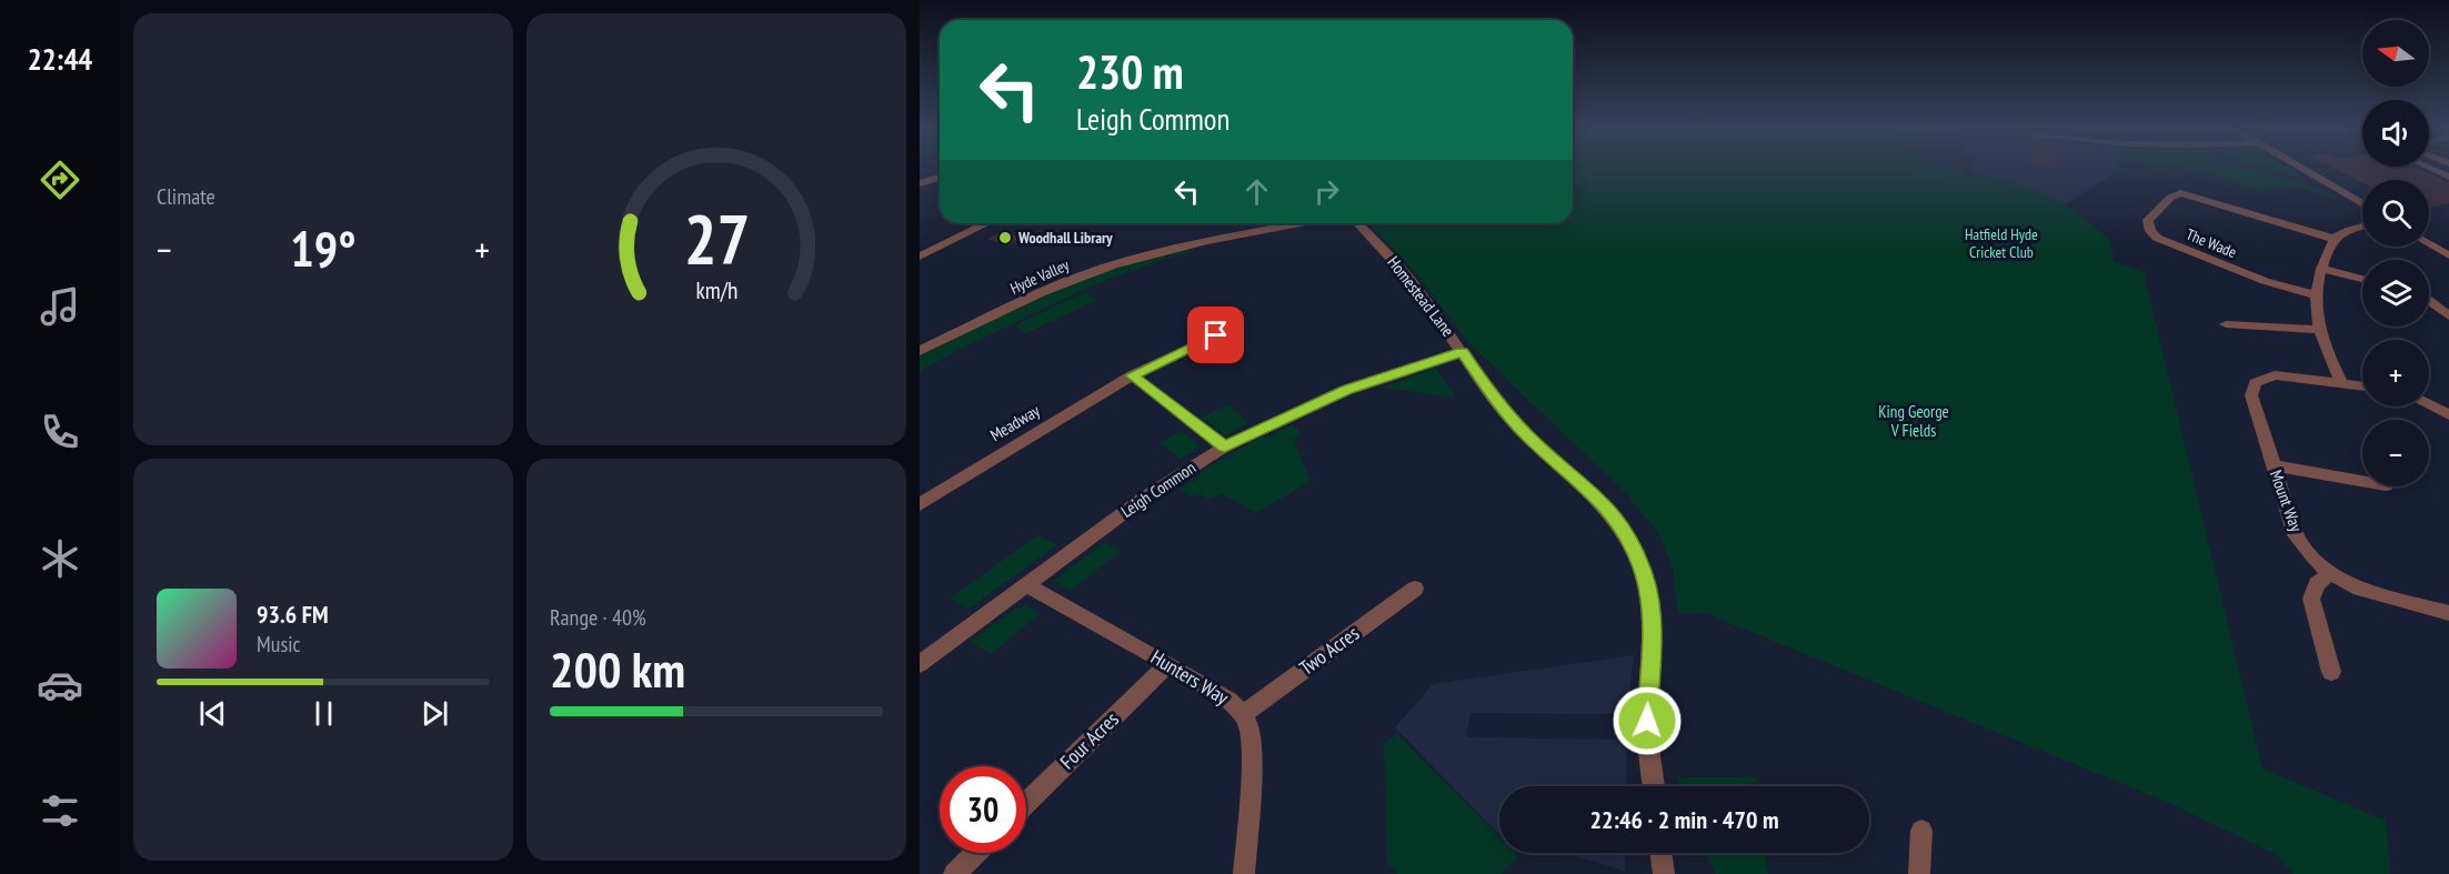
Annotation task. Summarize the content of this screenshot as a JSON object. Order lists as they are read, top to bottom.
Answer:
{
  "streets": {
    "street": [
      "The Wade",
      "Hyde Valley",
      "Homestead Lane",
      "Meadway",
      "Leigh Common",
      "Mount Way",
      "Two Acres",
      "Hunters Way",
      "Four Acres"
    ]
  },
  "crossings": [
    ["Homestead Lane", "Leigh Common"],
    ["Leigh Common", "Hunters Way"],
    ["Two Acres", "Hunters Way"],
    ["Hunters Way", "Four Acres"]
  ],
  "parks": ["Hatfield Hyde Cricket Club", "King George V Fields"],
  "places": ["Woodhall Library"],
  "north": "left",
  "page": {
    "tabs": "22:44",
    "tile": [
      "Climate",
      ["Range · 40%", "200 km"]
    ],
    "map_buttons": ["+", "−"],
    "turn": ["230 m", "Leigh Common"],
    "heat": ["−", "19°", "+"],
    "song": ["93.6 FM", "Music"],
    "limit": "30",
    "trip": "22:46 · 2 min · 470 m",
    "gauge": ["27", "km/h"]
  }
}
